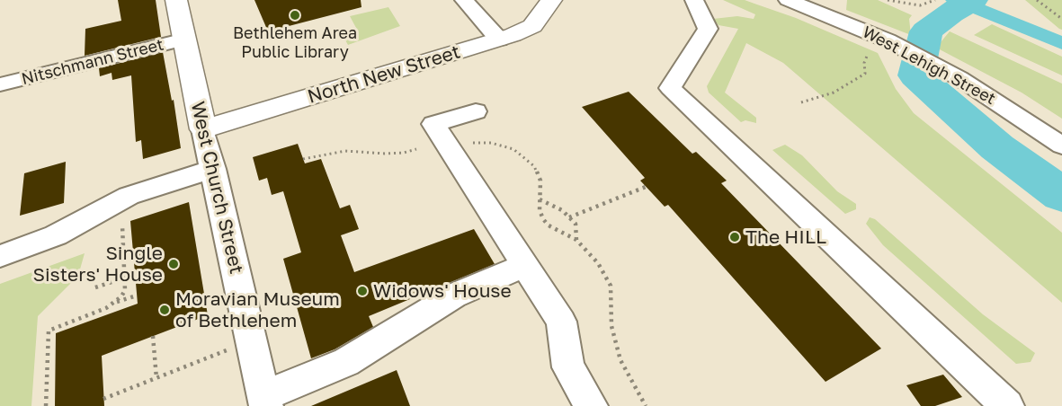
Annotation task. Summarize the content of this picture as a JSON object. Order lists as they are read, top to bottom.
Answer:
{
  "streets": {
    "main road": ["North New Street", "West Church Street"],
    "street": ["Nitschmann Street", "West Lehigh Street"]
  },
  "crossings": [
    ["Nitschmann Street", "West Church Street"],
    ["North New Street", "West Church Street"]
  ],
  "places": [
    "Bethlehem Area Public Library",
    "The HILL",
    "Single Sisters' House",
    "Widows' House",
    "Moravian Museum of Bethlehem"
  ]
}
